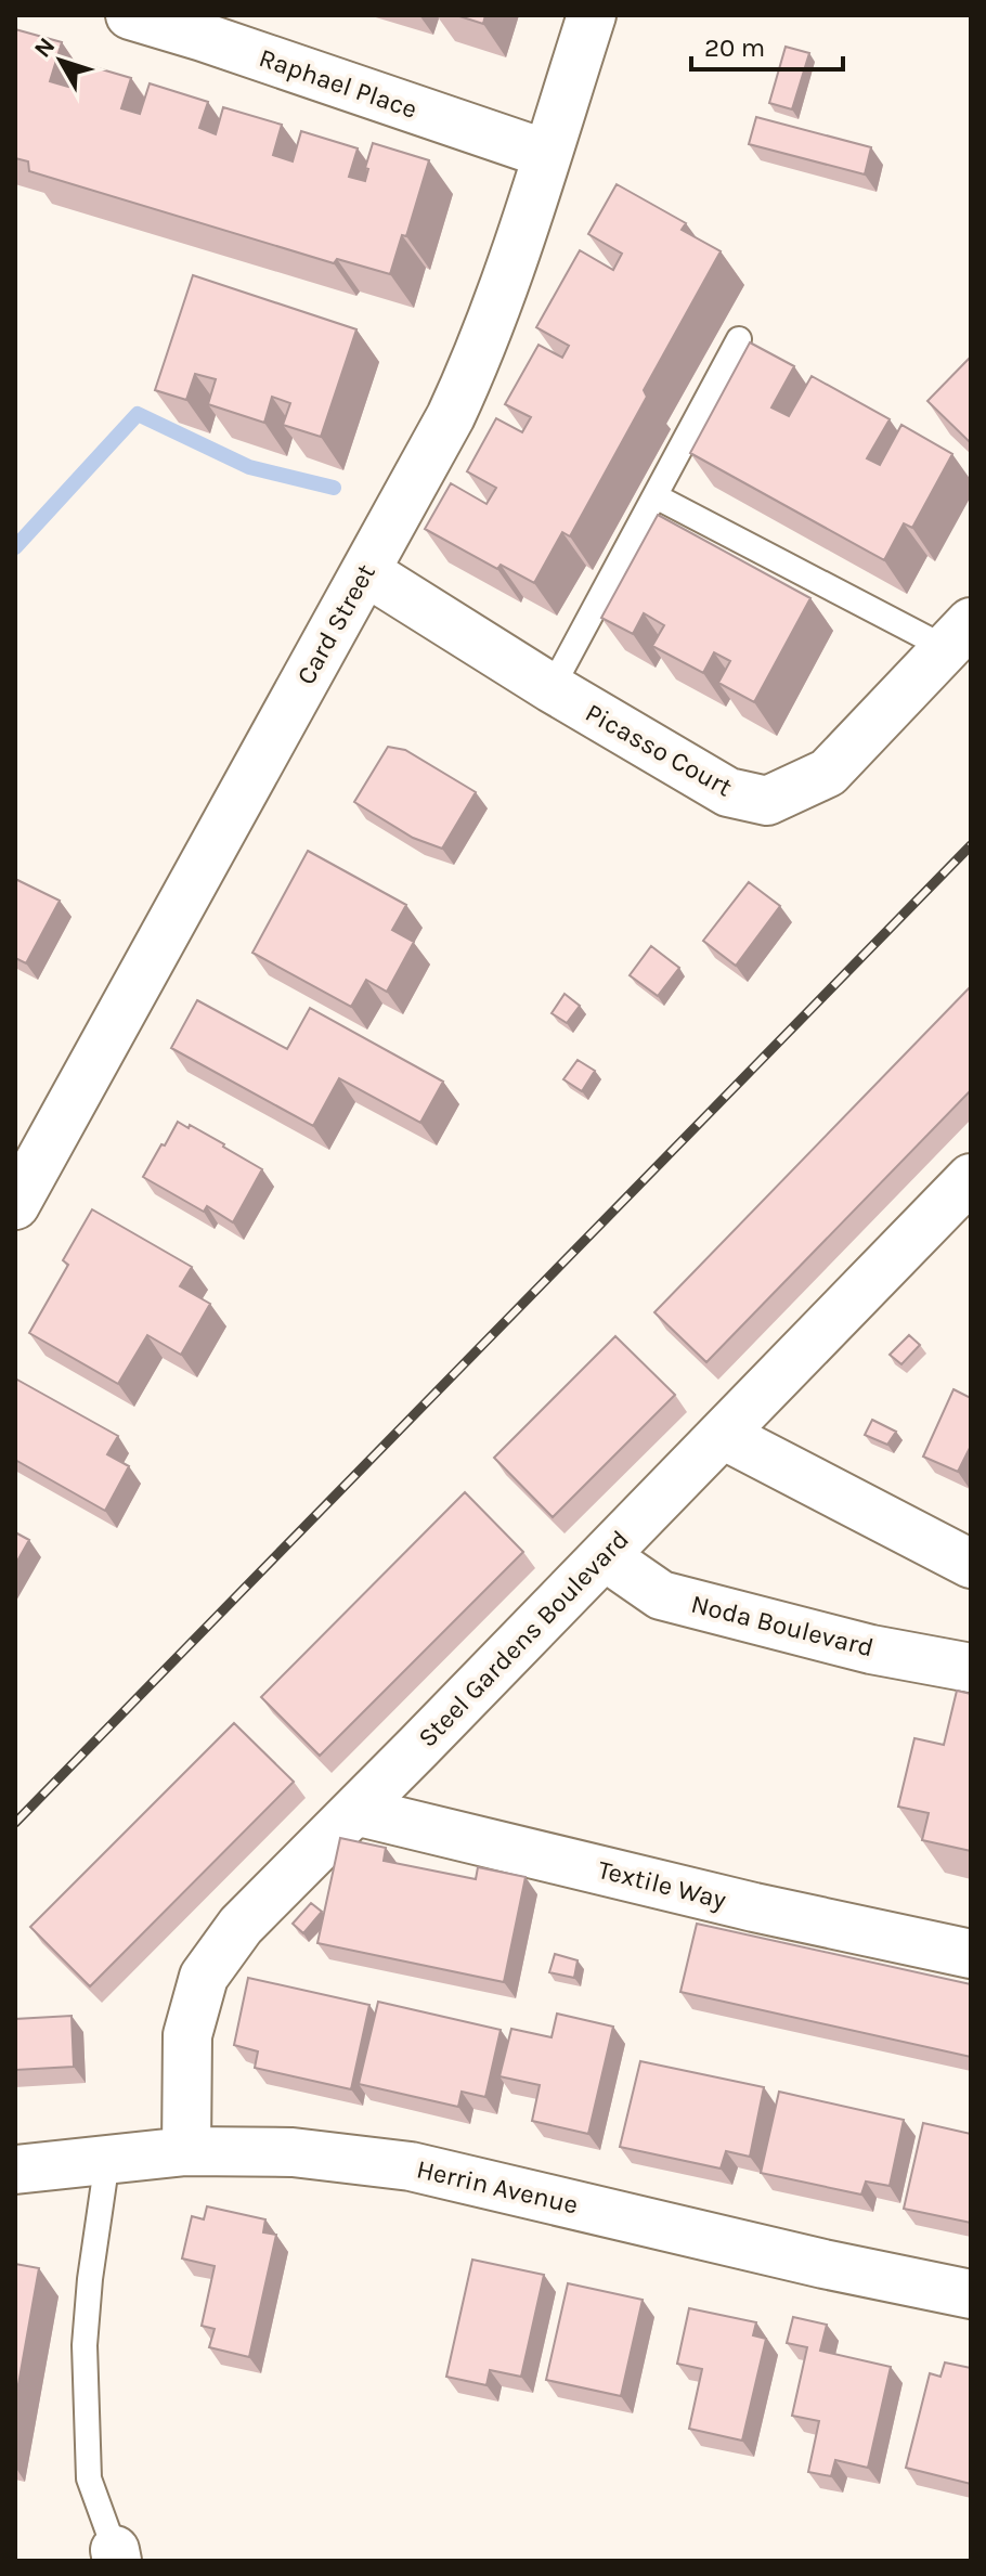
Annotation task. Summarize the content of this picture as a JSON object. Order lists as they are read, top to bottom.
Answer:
{
  "streets": {
    "street": [
      "Raphael Place",
      "Card Street",
      "Picasso Court",
      "Noda Boulevard",
      "Steel Gardens Boulevard",
      "Textile Way",
      "Herrin Avenue"
    ]
  },
  "crossings": [
    ["Raphael Place", "Card Street"],
    ["Card Street", "Picasso Court"],
    ["Noda Boulevard", "Steel Gardens Boulevard"],
    ["Steel Gardens Boulevard", "Textile Way"],
    ["Steel Gardens Boulevard", "Herrin Avenue"]
  ],
  "scale_bar": "20 m",
  "north": "top left"
}
